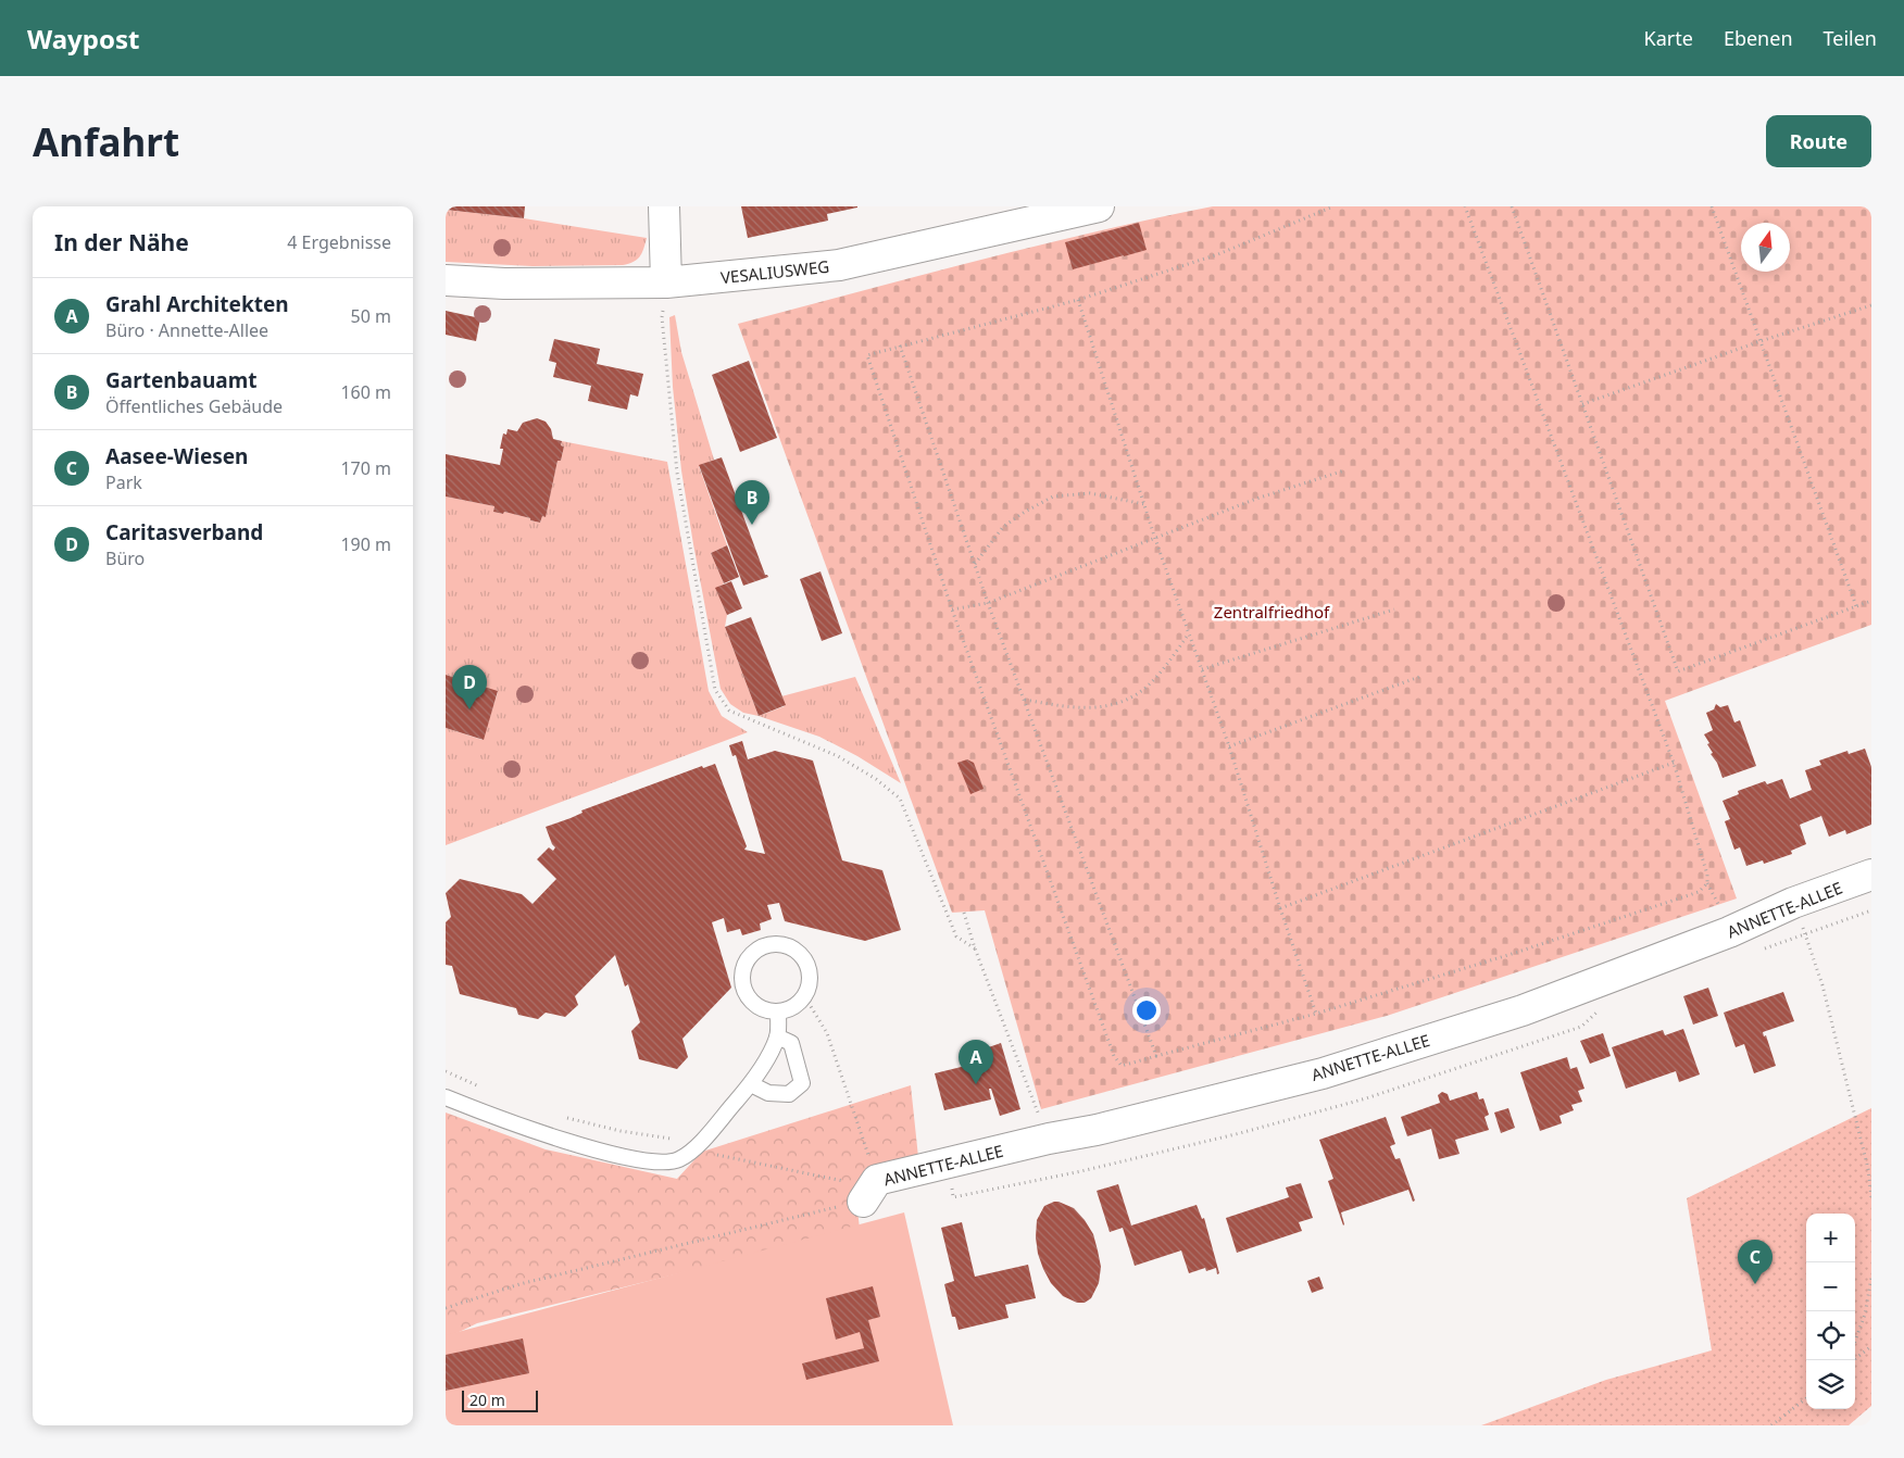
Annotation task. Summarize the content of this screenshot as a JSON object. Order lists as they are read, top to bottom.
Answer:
{
  "streets": {
    "street": ["VESALIUSWEG", "ANNETTE-ALLEE"]
  },
  "parks": ["Zentralfriedhof"],
  "scale_bar": "20 m",
  "north": "top",
  "page": {
    "header": "Waypost",
    "nav": ["Karte", "Ebenen", "Teilen"],
    "buttons": "Route",
    "title": "Anfahrt",
    "heading": ["In der Nähe", "4 Ergebnisse"],
    "list": [
      {
        "mark": "A",
        "name": "Grahl Architekten",
        "note": "Büro · Annette-Allee",
        "value": "50 m"
      },
      {
        "mark": "B",
        "name": "Gartenbauamt",
        "note": "Öffentliches Gebäude",
        "value": "160 m"
      },
      {
        "mark": "C",
        "name": "Aasee-Wiesen",
        "note": "Park",
        "value": "170 m"
      },
      {
        "mark": "D",
        "name": "Caritasverband",
        "note": "Büro",
        "value": "190 m"
      }
    ],
    "pins": [
      "B",
      "D",
      "A",
      "C"
    ],
    "map_buttons": ["+", "−"],
    "scale": "20 m"
  }
}
